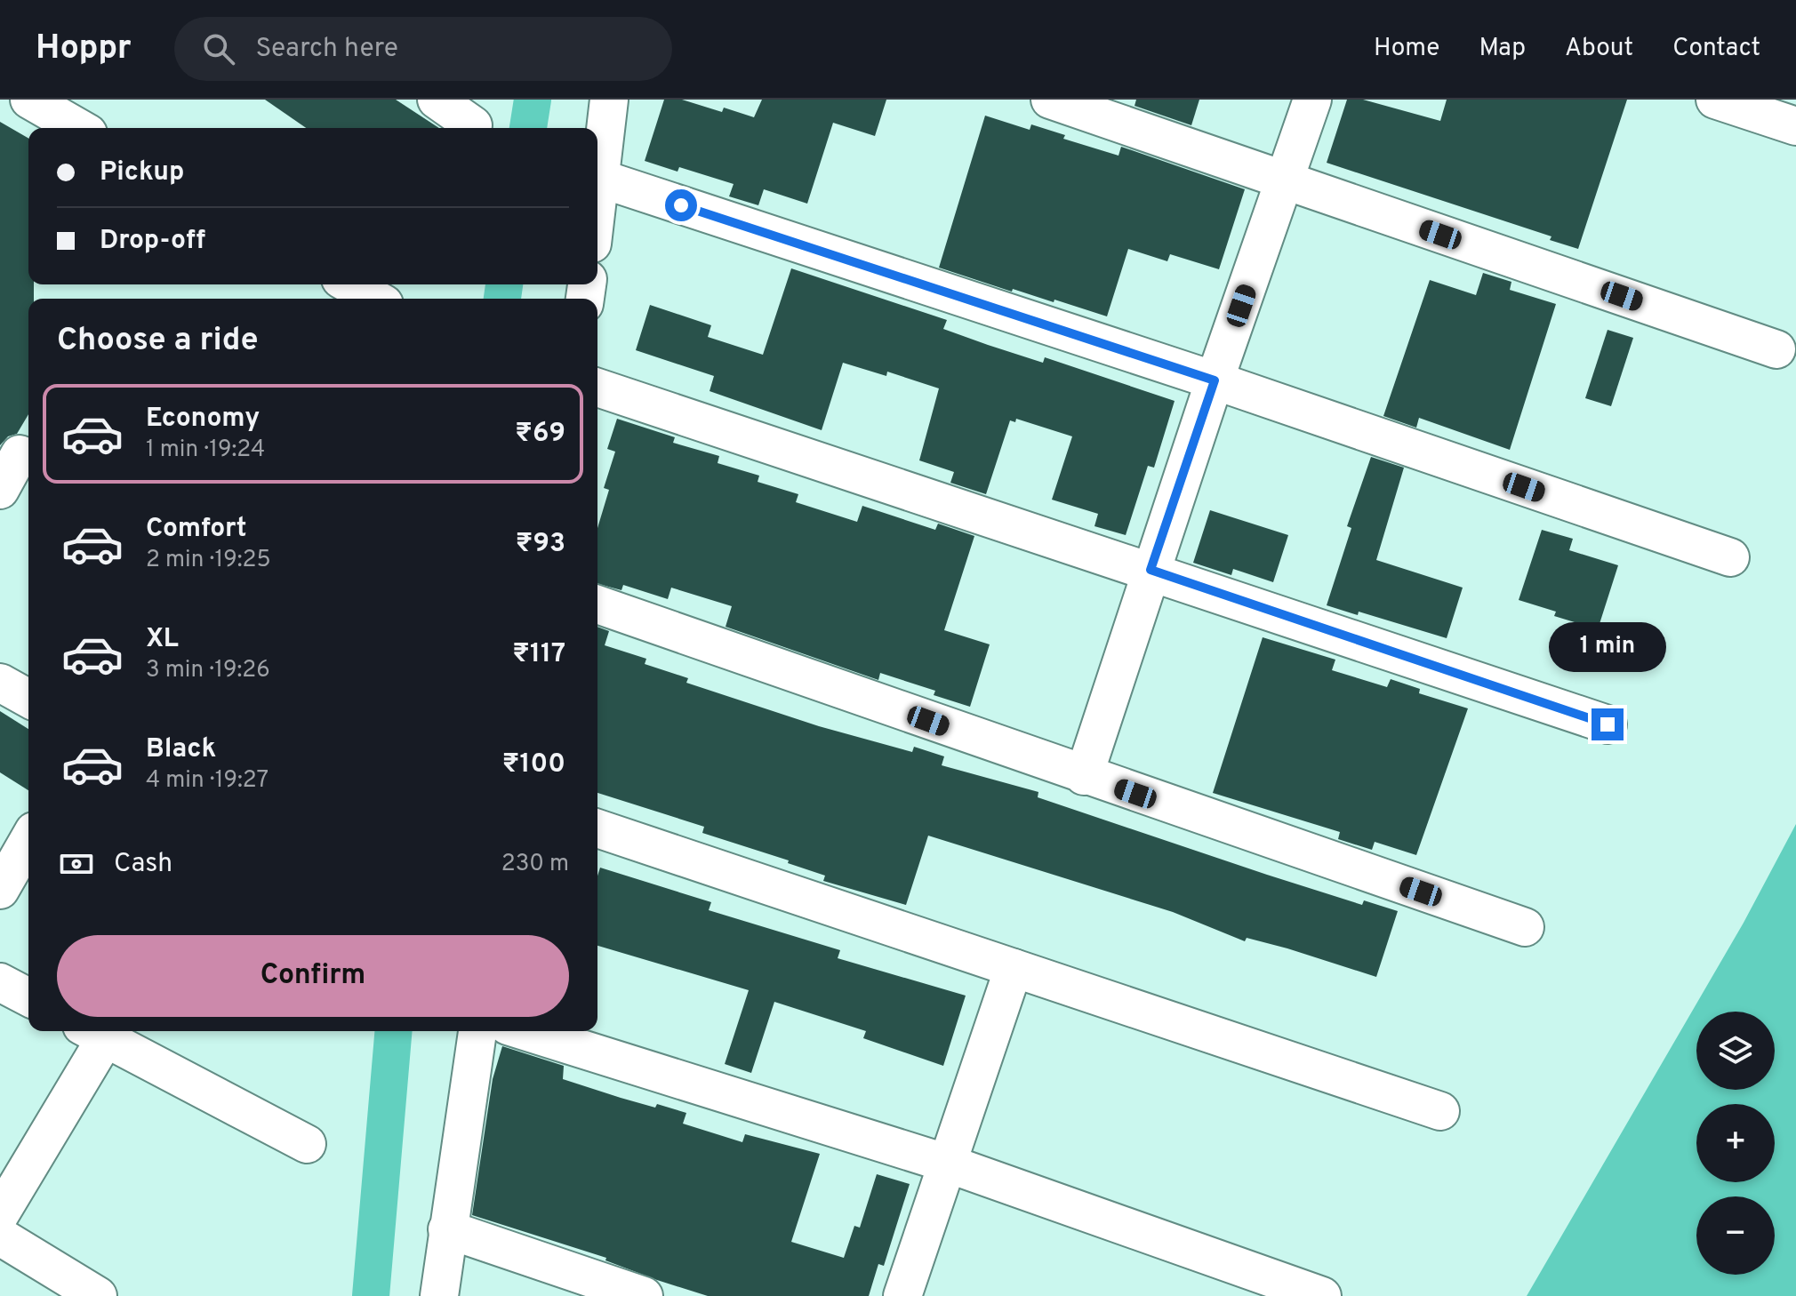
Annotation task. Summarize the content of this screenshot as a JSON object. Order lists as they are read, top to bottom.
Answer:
{
  "page": {
    "header": "Hoppr",
    "search": "Search here",
    "nav": [
      "Home",
      "Map",
      "About",
      "Contact"
    ],
    "banner": ["Pickup", "Drop-off"],
    "heading": "Choose a ride",
    "list": [
      {
        "name": "Economy",
        "note": "1 min · 19:24",
        "value": "₹69"
      },
      {
        "name": "Comfort",
        "note": "2 min · 19:25",
        "value": "₹93"
      },
      {
        "name": "XL",
        "note": "3 min · 19:26",
        "value": "₹117"
      },
      {
        "name": "Black",
        "note": "4 min · 19:27",
        "value": "₹100"
      }
    ],
    "bubble": "1 min",
    "pay": ["Cash", "230 m"],
    "buttons": "Confirm",
    "map_buttons": ["+", "−"]
  }
}
